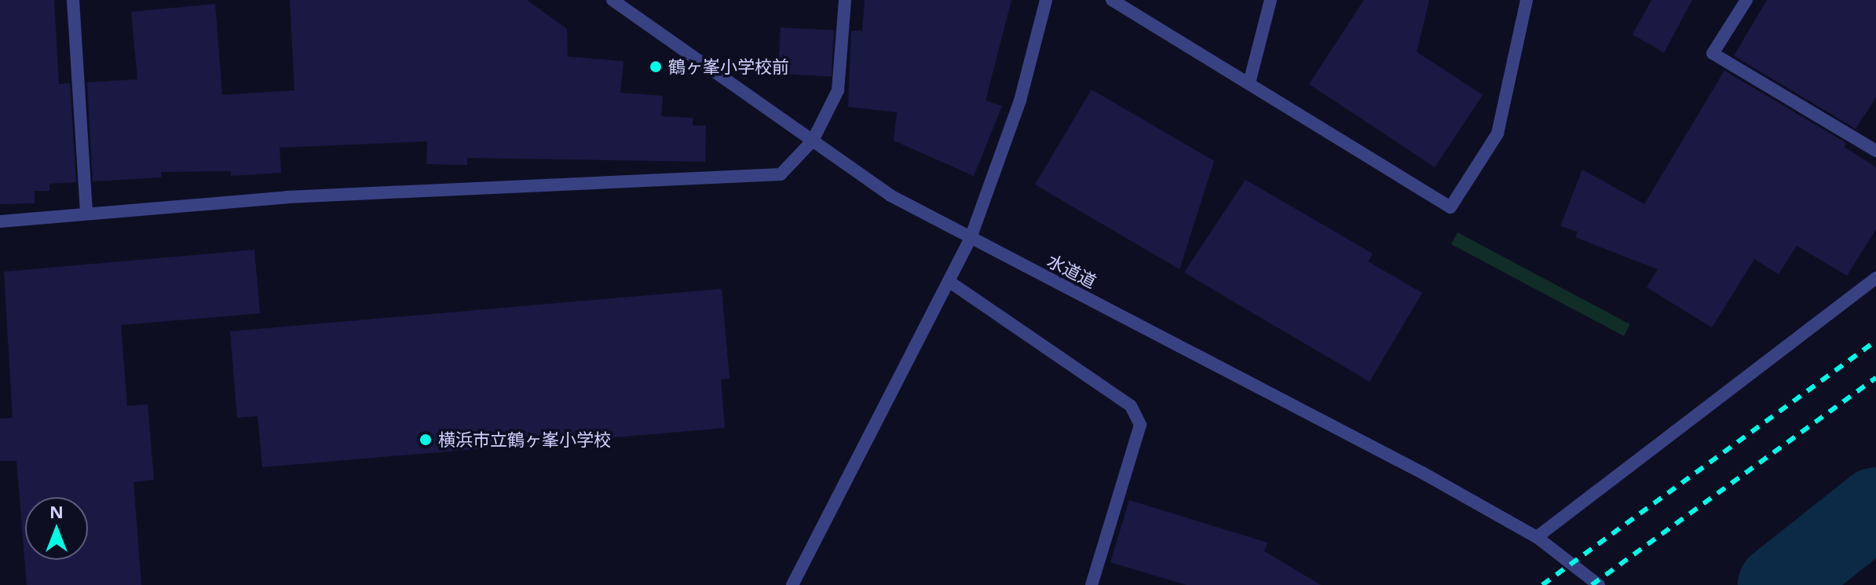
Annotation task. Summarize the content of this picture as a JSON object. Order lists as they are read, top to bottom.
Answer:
{
  "streets": {
    "street": ["水道道"]
  },
  "places": ["鶴ヶ峯小学校前", "横浜市立鶴ヶ峯小学校"],
  "north": "top"
}
